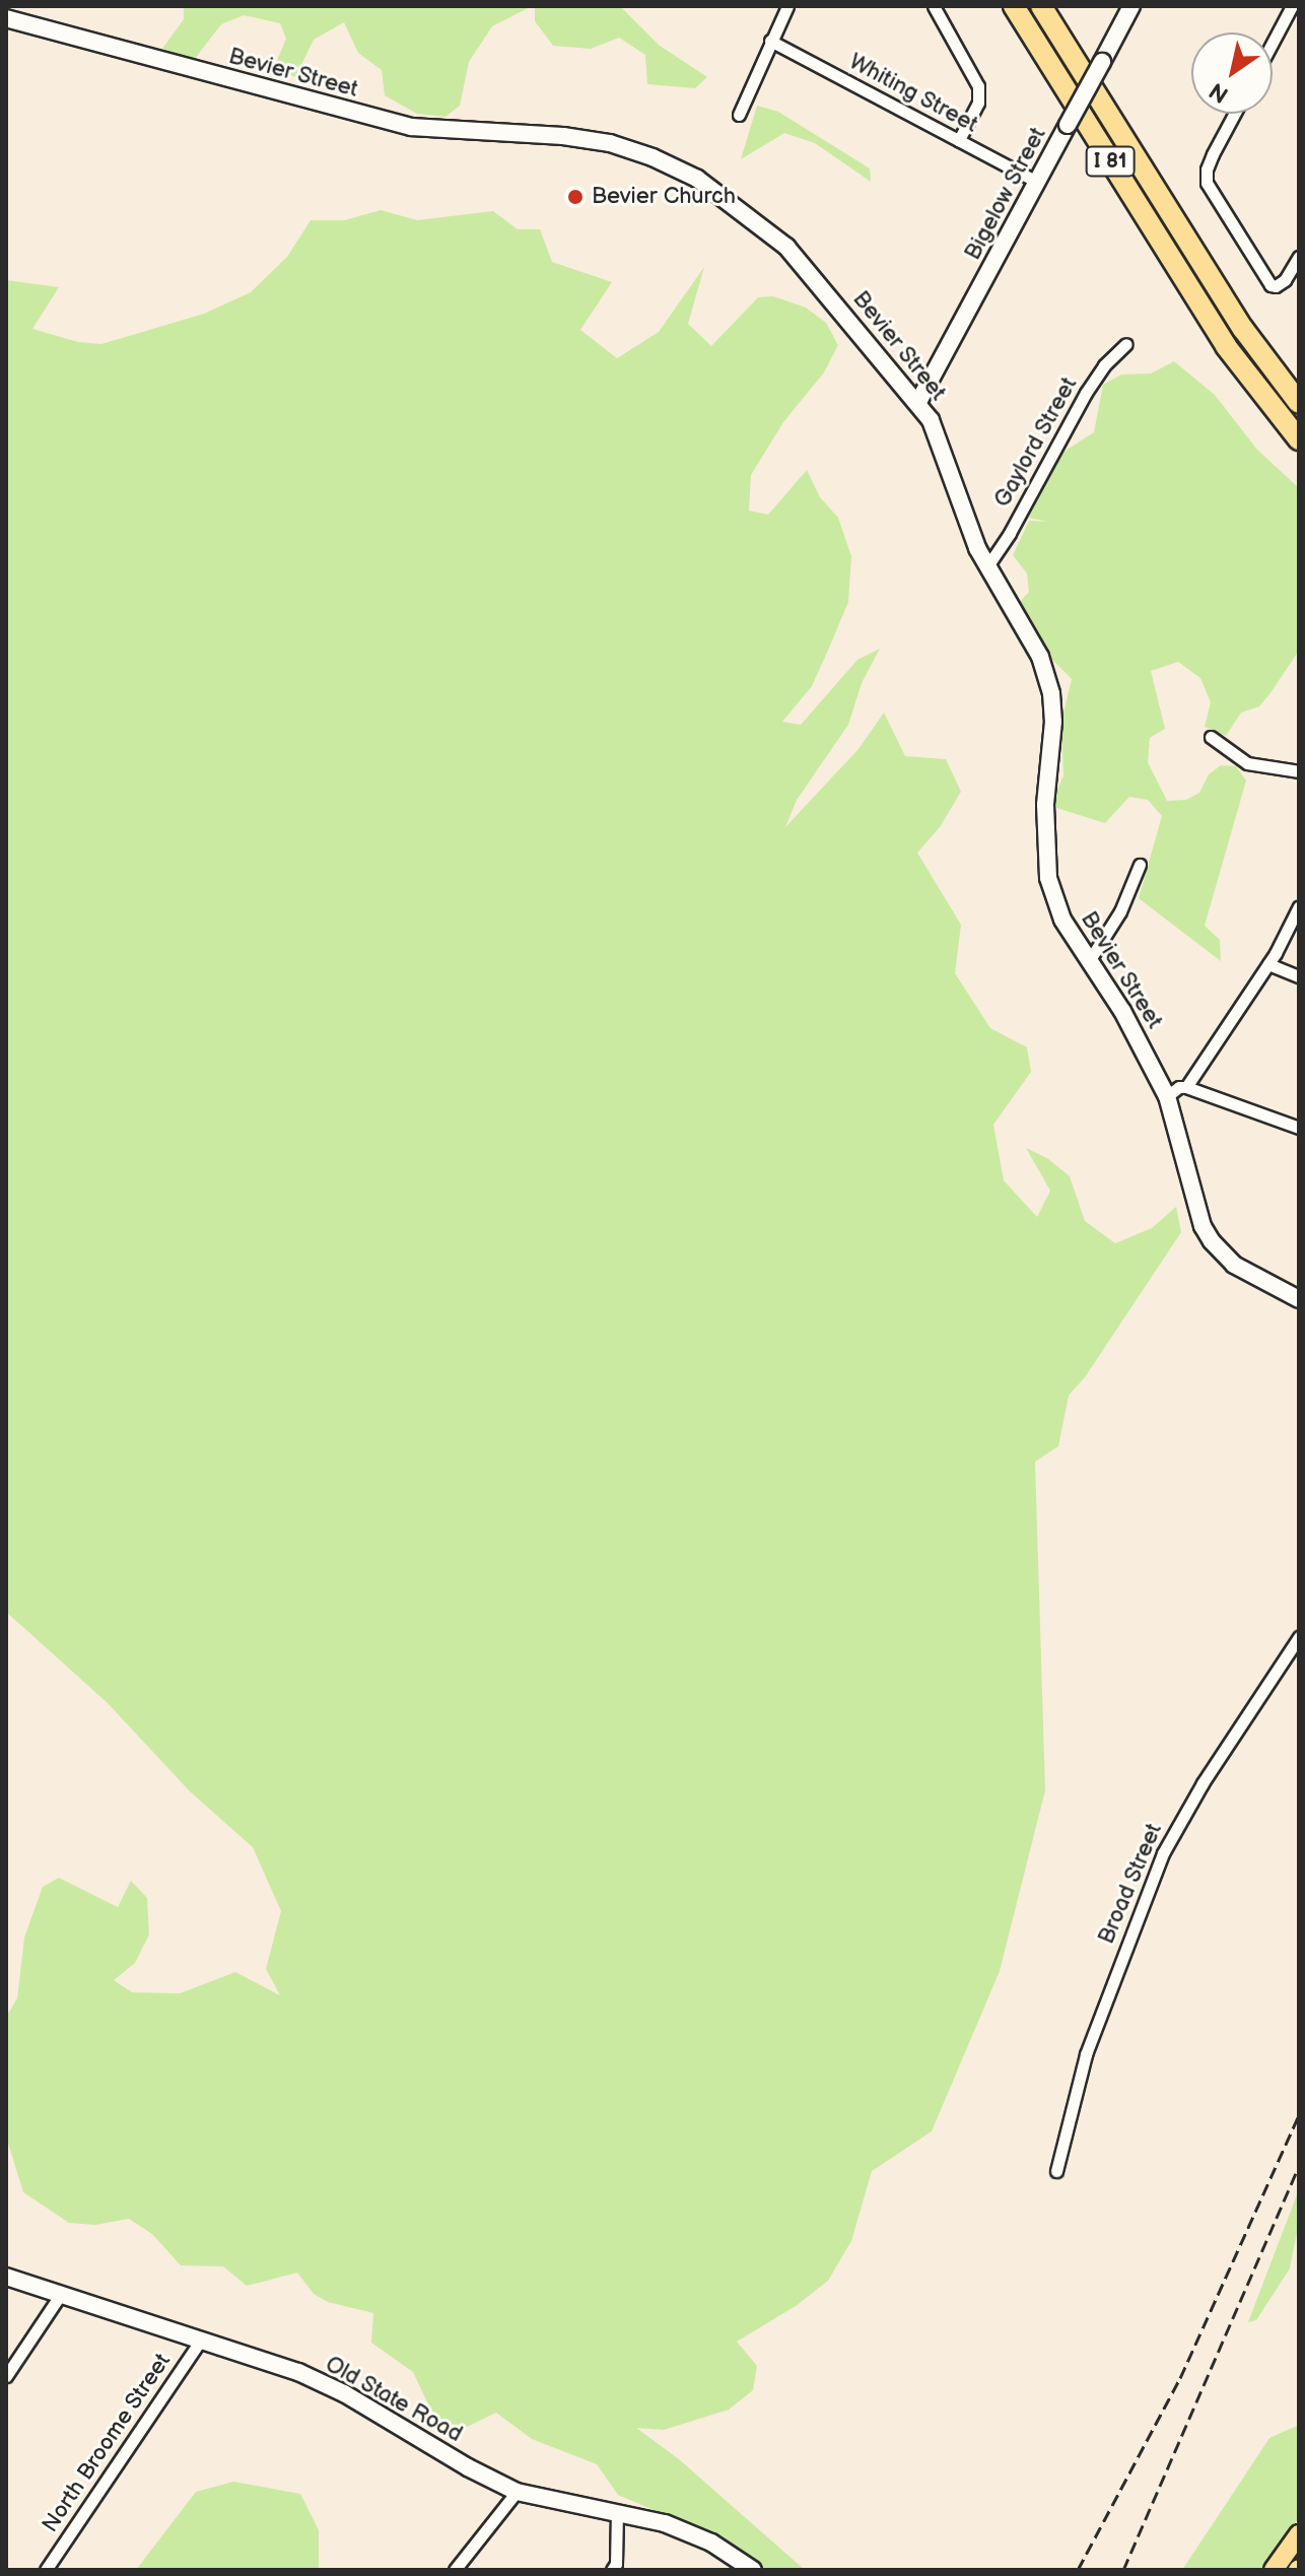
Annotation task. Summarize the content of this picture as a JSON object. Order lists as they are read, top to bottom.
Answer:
{
  "streets": {
    "highway": ["I 81"],
    "street": [
      "Bevier Street",
      "Whiting Street",
      "Bigelow Street",
      "Gaylord Street",
      "Broad Street",
      "Old State Road",
      "North Broome Street"
    ]
  },
  "crossings": [
    ["Bevier Street", "Bigelow Street"],
    ["Bevier Street", "Gaylord Street"],
    ["Whiting Street", "Bigelow Street"],
    ["Old State Road", "North Broome Street"]
  ],
  "places": ["Bevier Church"],
  "north": "bottom left"
}
